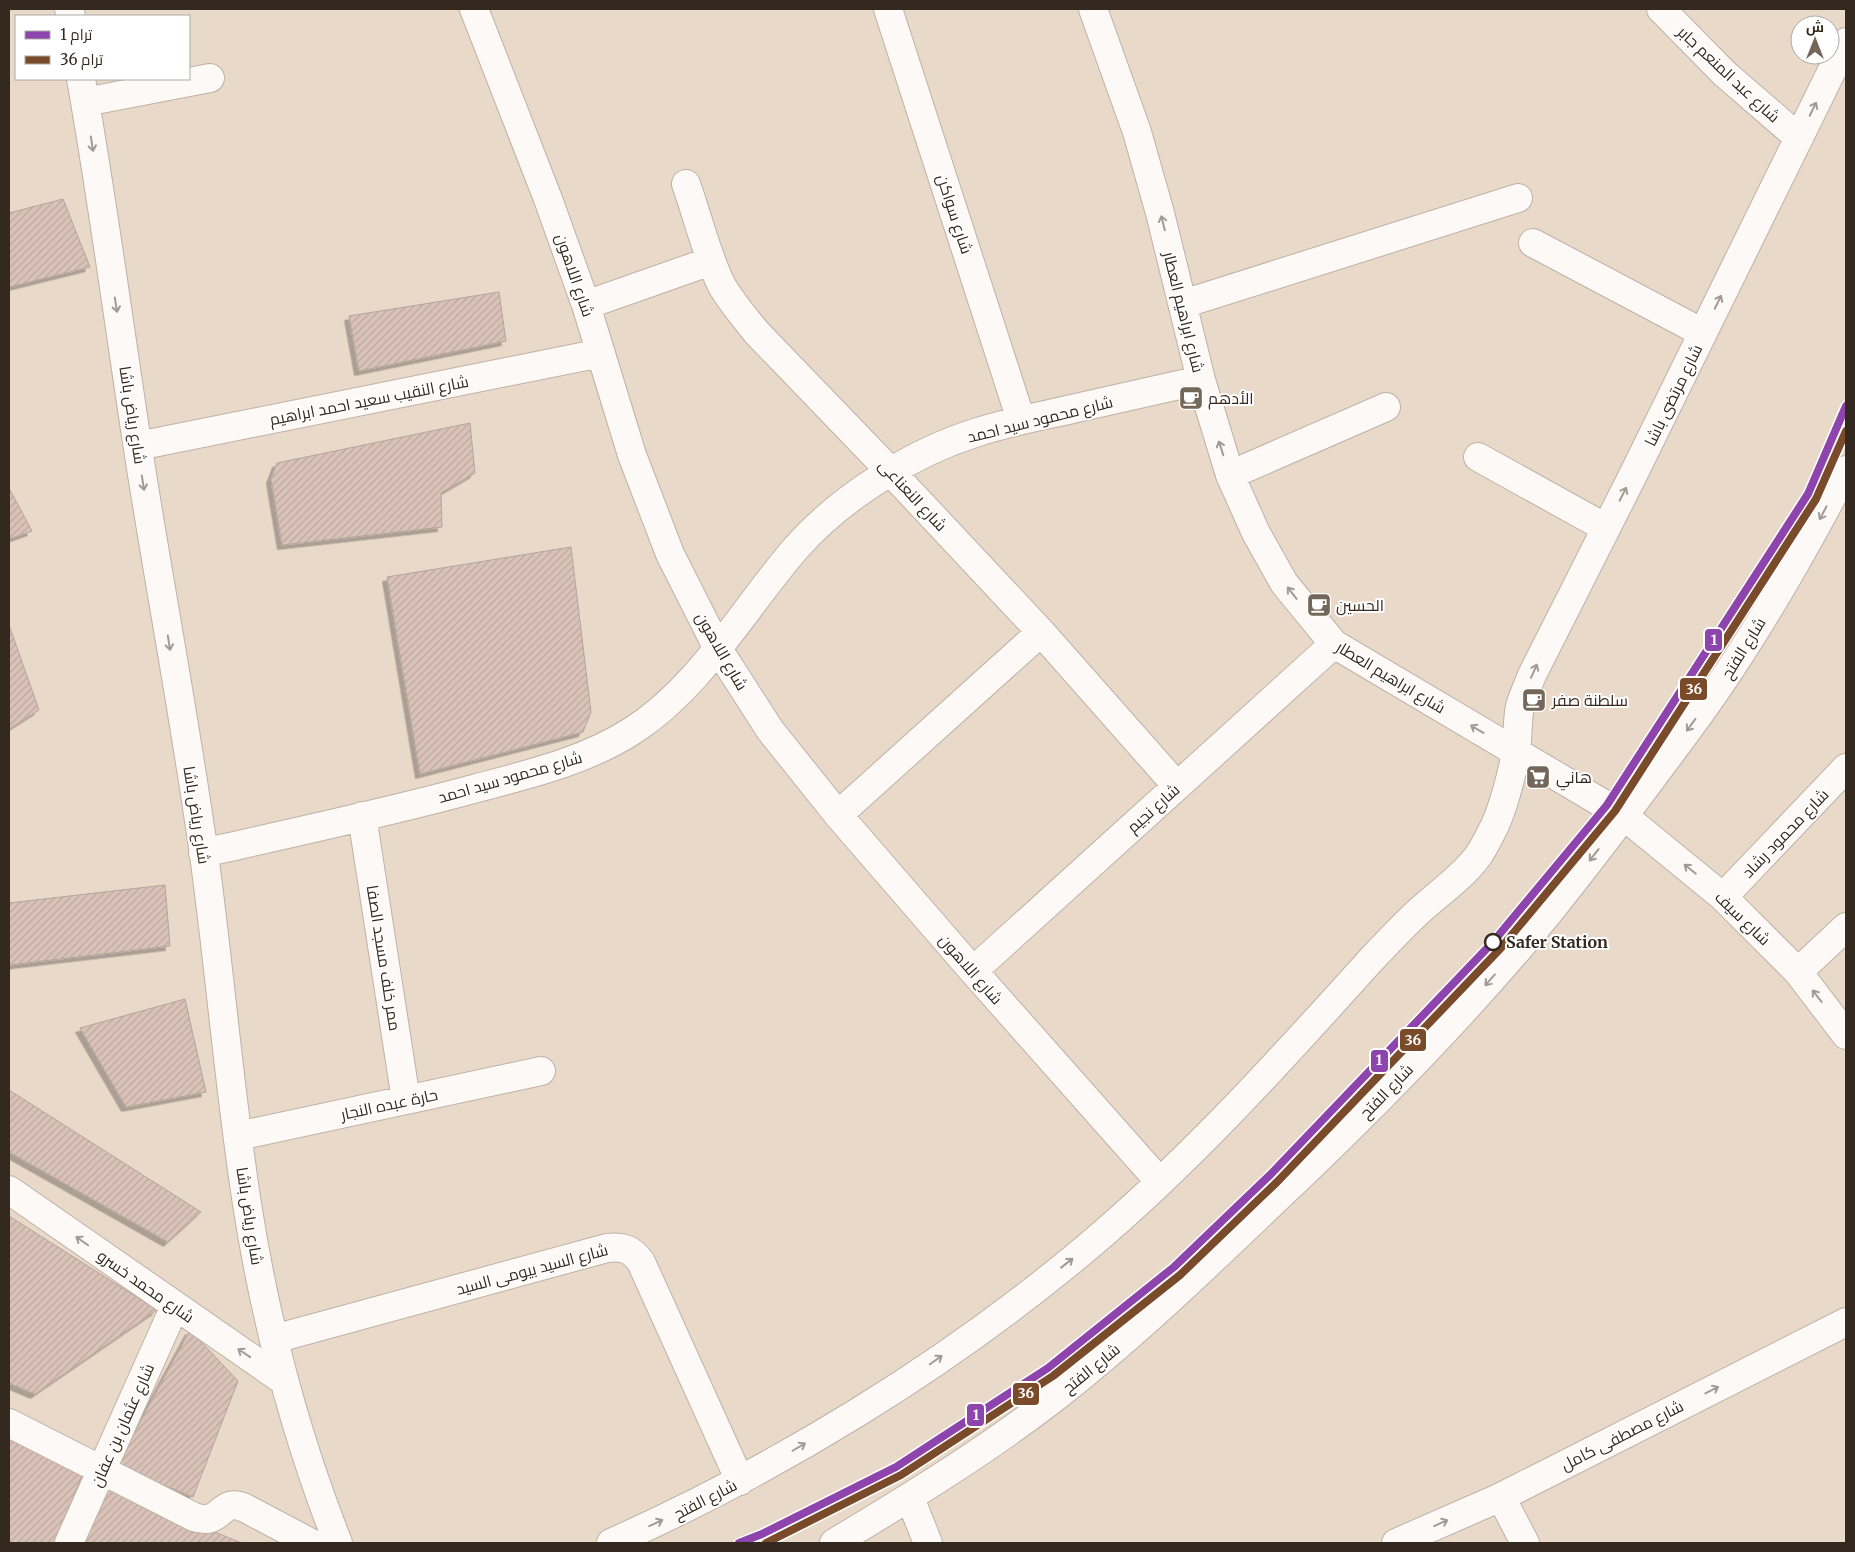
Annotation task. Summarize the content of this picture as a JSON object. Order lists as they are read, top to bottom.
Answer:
{
  "streets": {
    "street": [
      "شارع عبد المنعم جابر",
      "شارع سواكن",
      "شارع اللاهون",
      "شارع ابراهيم العطار",
      "شارع مرتضى باشا",
      "شارع النقيب سعيد احمد ابراهيم",
      "شارع رياض باشا",
      "شارع محمود سيد احمد",
      "شارع النعناعى",
      "شارع الفتح",
      "شارع نجيم",
      "شارع محمود رشاد",
      "شارع سيف",
      "ممر خلف مسجد الصفا",
      "حارة عبده النجار",
      "شارع السيد بيومى السيد",
      "شارع محمد خسرو",
      "شارع عثمان بن عفان",
      "شارع مصطفى كامل"
    ]
  },
  "crossings": [
    ["شارع عبد المنعم جابر", "شارع مرتضى باشا"],
    ["شارع سواكن", "شارع محمود سيد احمد"],
    ["شارع اللاهون", "شارع النقيب سعيد احمد ابراهيم"],
    ["شارع اللاهون", "شارع محمود سيد احمد"],
    ["شارع اللاهون", "شارع الفتح"],
    ["شارع اللاهون", "شارع نجيم"],
    ["شارع ابراهيم العطار", "شارع مرتضى باشا"],
    ["شارع ابراهيم العطار", "شارع محمود سيد احمد"],
    ["شارع ابراهيم العطار", "شارع الفتح"],
    ["شارع ابراهيم العطار", "شارع نجيم"],
    ["شارع ابراهيم العطار", "شارع سيف"],
    ["شارع مرتضى باشا", "شارع الفتح"],
    ["شارع النقيب سعيد احمد ابراهيم", "شارع رياض باشا"],
    ["شارع رياض باشا", "شارع محمود سيد احمد"],
    ["شارع رياض باشا", "حارة عبده النجار"],
    ["شارع رياض باشا", "شارع السيد بيومى السيد"],
    ["شارع رياض باشا", "شارع محمد خسرو"],
    ["شارع محمود سيد احمد", "شارع النعناعى"],
    ["شارع محمود سيد احمد", "ممر خلف مسجد الصفا"],
    ["شارع النعناعى", "شارع نجيم"],
    ["شارع الفتح", "شارع سيف"],
    ["شارع الفتح", "شارع السيد بيومى السيد"],
    ["شارع محمود رشاد", "شارع سيف"],
    ["ممر خلف مسجد الصفا", "حارة عبده النجار"],
    ["شارع محمد خسرو", "شارع عثمان بن عفان"]
  ],
  "one_way": [
    "شارع ابراهيم العطار",
    "شارع مرتضى باشا",
    "شارع رياض باشا",
    "شارع سيف",
    "شارع مصطفى كامل"
  ],
  "places": {
    "cafe": ["الأدهم", "الحسين", "سلطنة صفر"],
    "supermarket": ["هاني"],
    "other": ["Safer Station"]
  },
  "lines": ["tram line 1", "tram line 36"],
  "legend": ["ترام 1", "ترام 36"],
  "north": "top"
}
